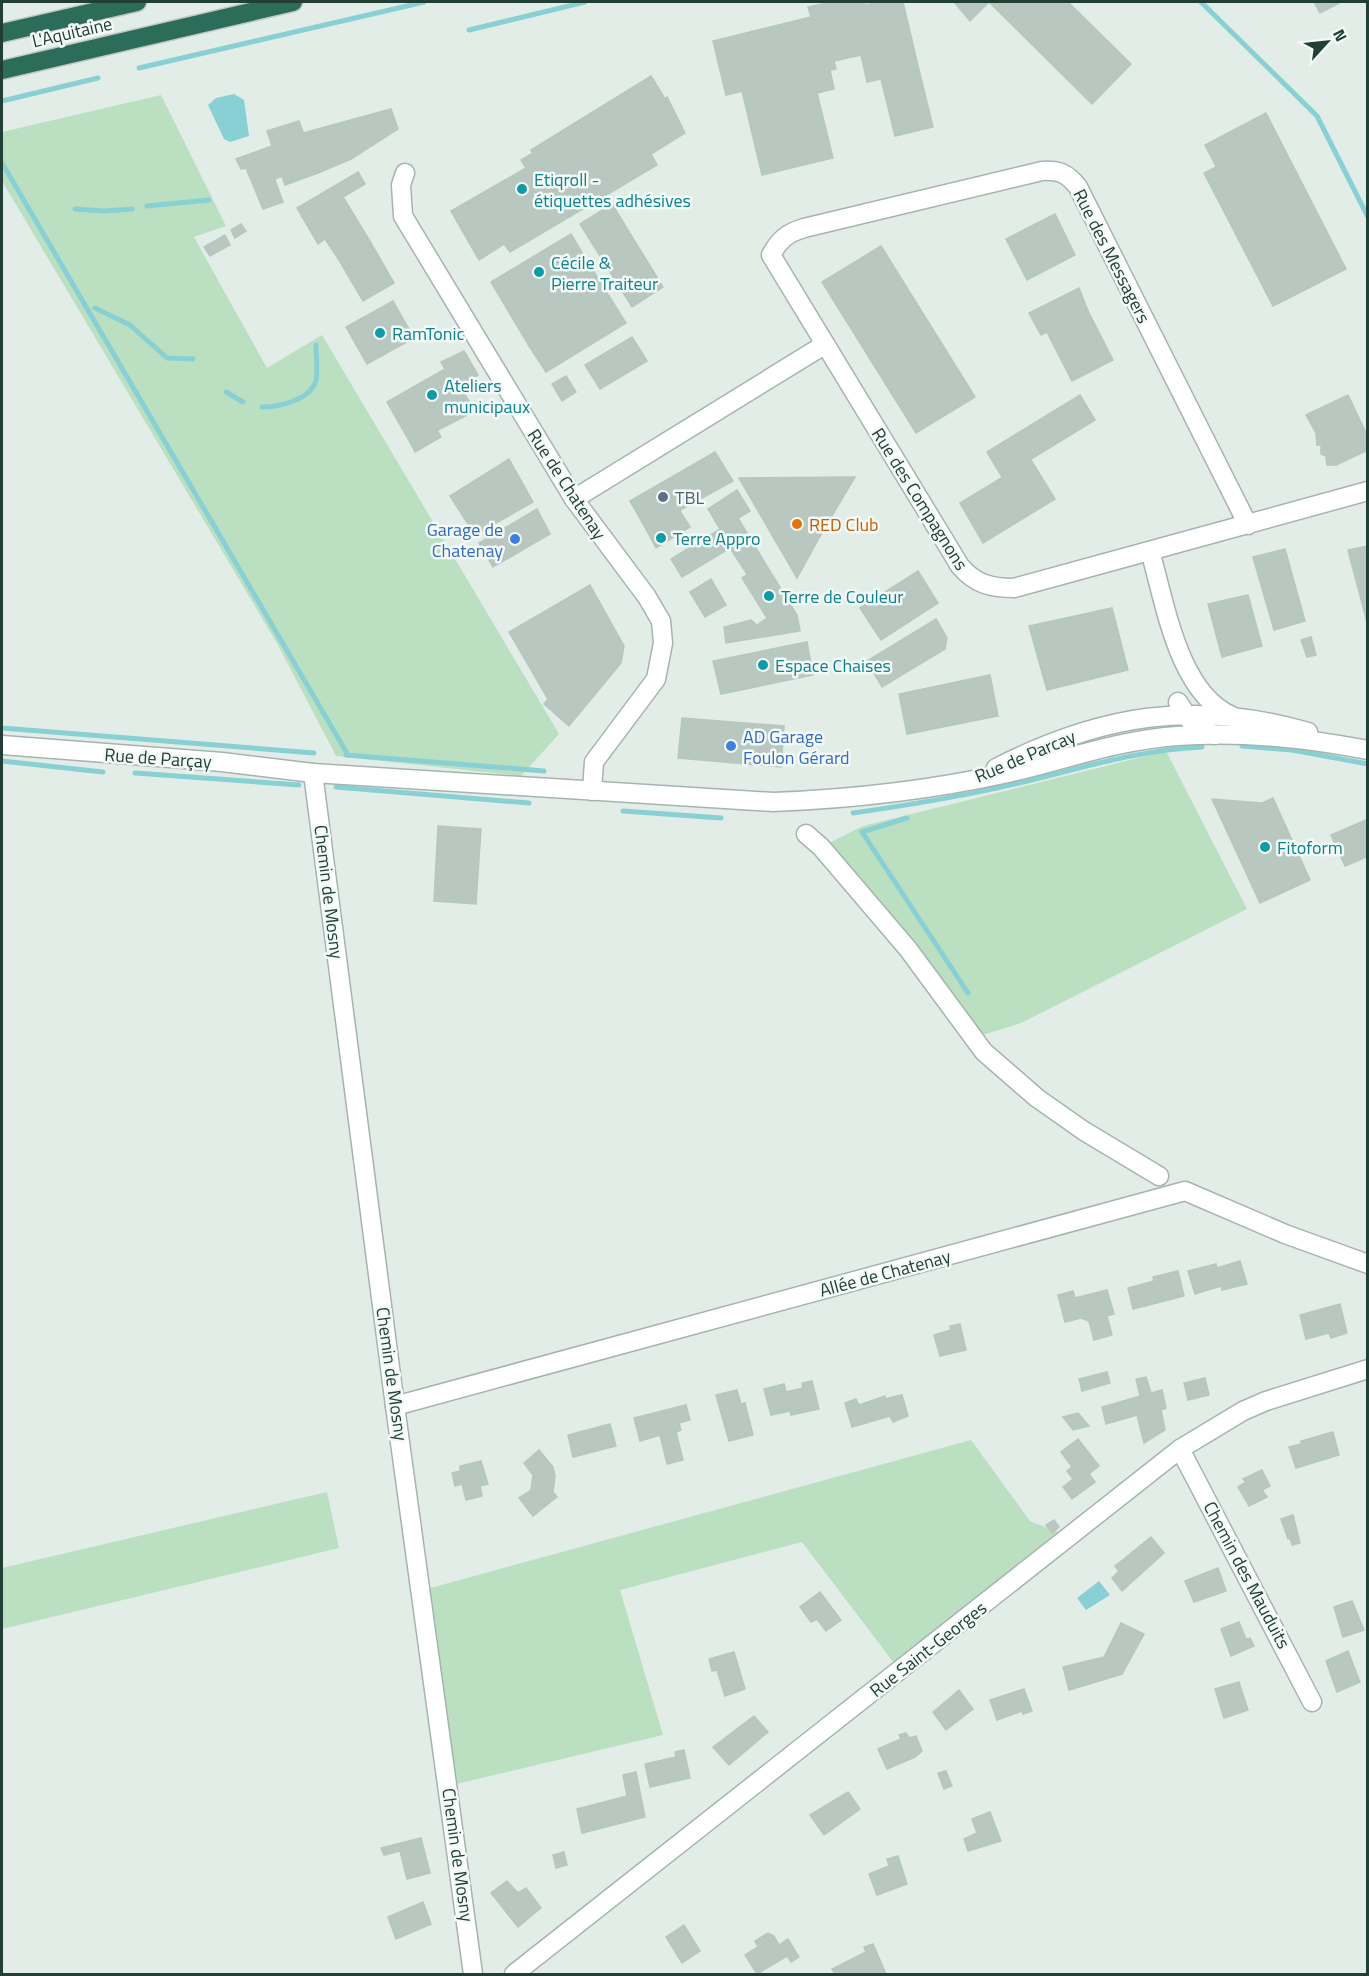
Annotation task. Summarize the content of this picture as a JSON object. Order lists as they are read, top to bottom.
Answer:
{
  "streets": {
    "highway": ["L'Aquitaine"],
    "street": [
      "Rue des Messagers",
      "Rue de Chatenay",
      "Rue des Compagnons",
      "Rue de Parcay",
      "Rue de Parçay",
      "Chemin de Mosny",
      "Allée de Chatenay",
      "Chemin des Mauduits",
      "Rue Saint-Georges"
    ]
  },
  "crossings": [
    ["Rue des Messagers", "Rue des Compagnons"],
    ["Rue de Chatenay", "Rue de Parçay"],
    ["Rue de Parcay", "Rue de Parçay"],
    ["Rue de Parçay", "Chemin de Mosny"],
    ["Chemin de Mosny", "Allée de Chatenay"],
    ["Chemin des Mauduits", "Rue Saint-Georges"]
  ],
  "places": [
    "Etiqroll - étiquettes adhésives",
    "Cécile & Pierre Traiteur",
    "RamTonic",
    "Ateliers municipaux",
    "TBL",
    "RED Club",
    "Terre Appro",
    "Garage de Chatenay",
    "Terre de Couleur",
    "Espace Chaises",
    "AD Garage Foulon Gérard",
    "Fitoform"
  ],
  "north": "top right"
}
